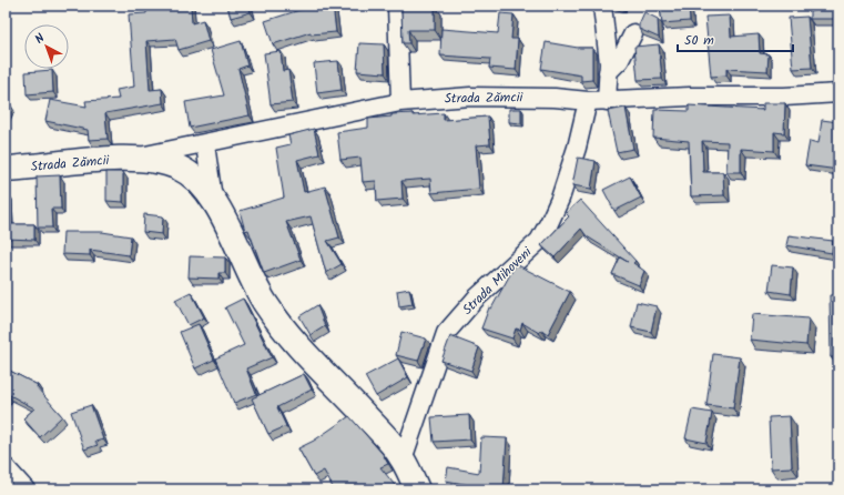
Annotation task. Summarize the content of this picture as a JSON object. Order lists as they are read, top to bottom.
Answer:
{
  "streets": {
    "main road": ["Strada Zămcii"],
    "street": ["Strada Mihoveni"]
  },
  "crossings": [
    ["Strada Zămcii", "Strada Mihoveni"]
  ],
  "scale_bar": "50 m",
  "north": "top left"
}
